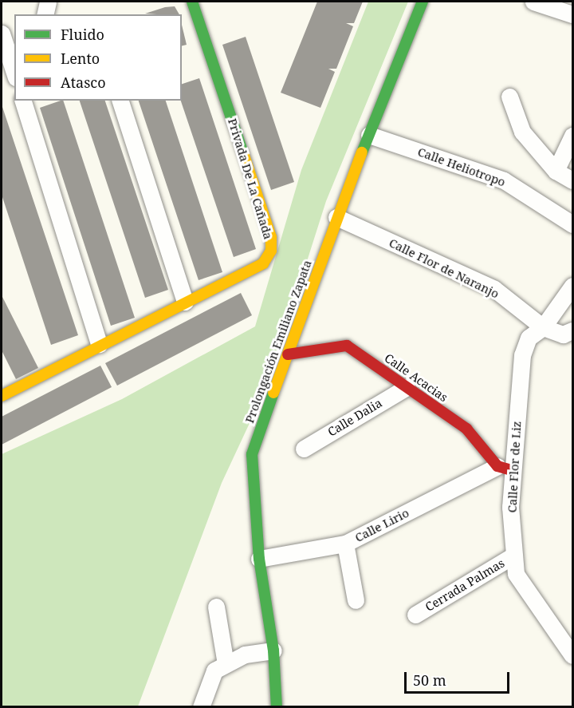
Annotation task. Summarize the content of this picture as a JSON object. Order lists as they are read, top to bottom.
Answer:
{
  "streets": {
    "street": [
      "Calle Heliotropo",
      "Privada De La Cañada",
      "Calle Flor de Naranjo",
      "Prolongación Emiliano Zapata",
      "Calle Acacias",
      "Calle Dalia",
      "Calle Flor de Liz",
      "Calle Lirio",
      "Cerrada Palmas"
    ]
  },
  "crossings": [
    ["Calle Heliotropo", "Prolongación Emiliano Zapata"],
    ["Calle Flor de Naranjo", "Prolongación Emiliano Zapata"],
    ["Calle Flor de Naranjo", "Calle Flor de Liz"],
    ["Prolongación Emiliano Zapata", "Calle Acacias"],
    ["Prolongación Emiliano Zapata", "Calle Lirio"],
    ["Calle Acacias", "Calle Dalia"],
    ["Calle Acacias", "Calle Flor de Liz"],
    ["Calle Acacias", "Calle Lirio"],
    ["Calle Flor de Liz", "Calle Lirio"],
    ["Calle Flor de Liz", "Cerrada Palmas"]
  ],
  "legend": ["Fluido", "Lento", "Atasco"],
  "scale_bar": "50 m"
}
